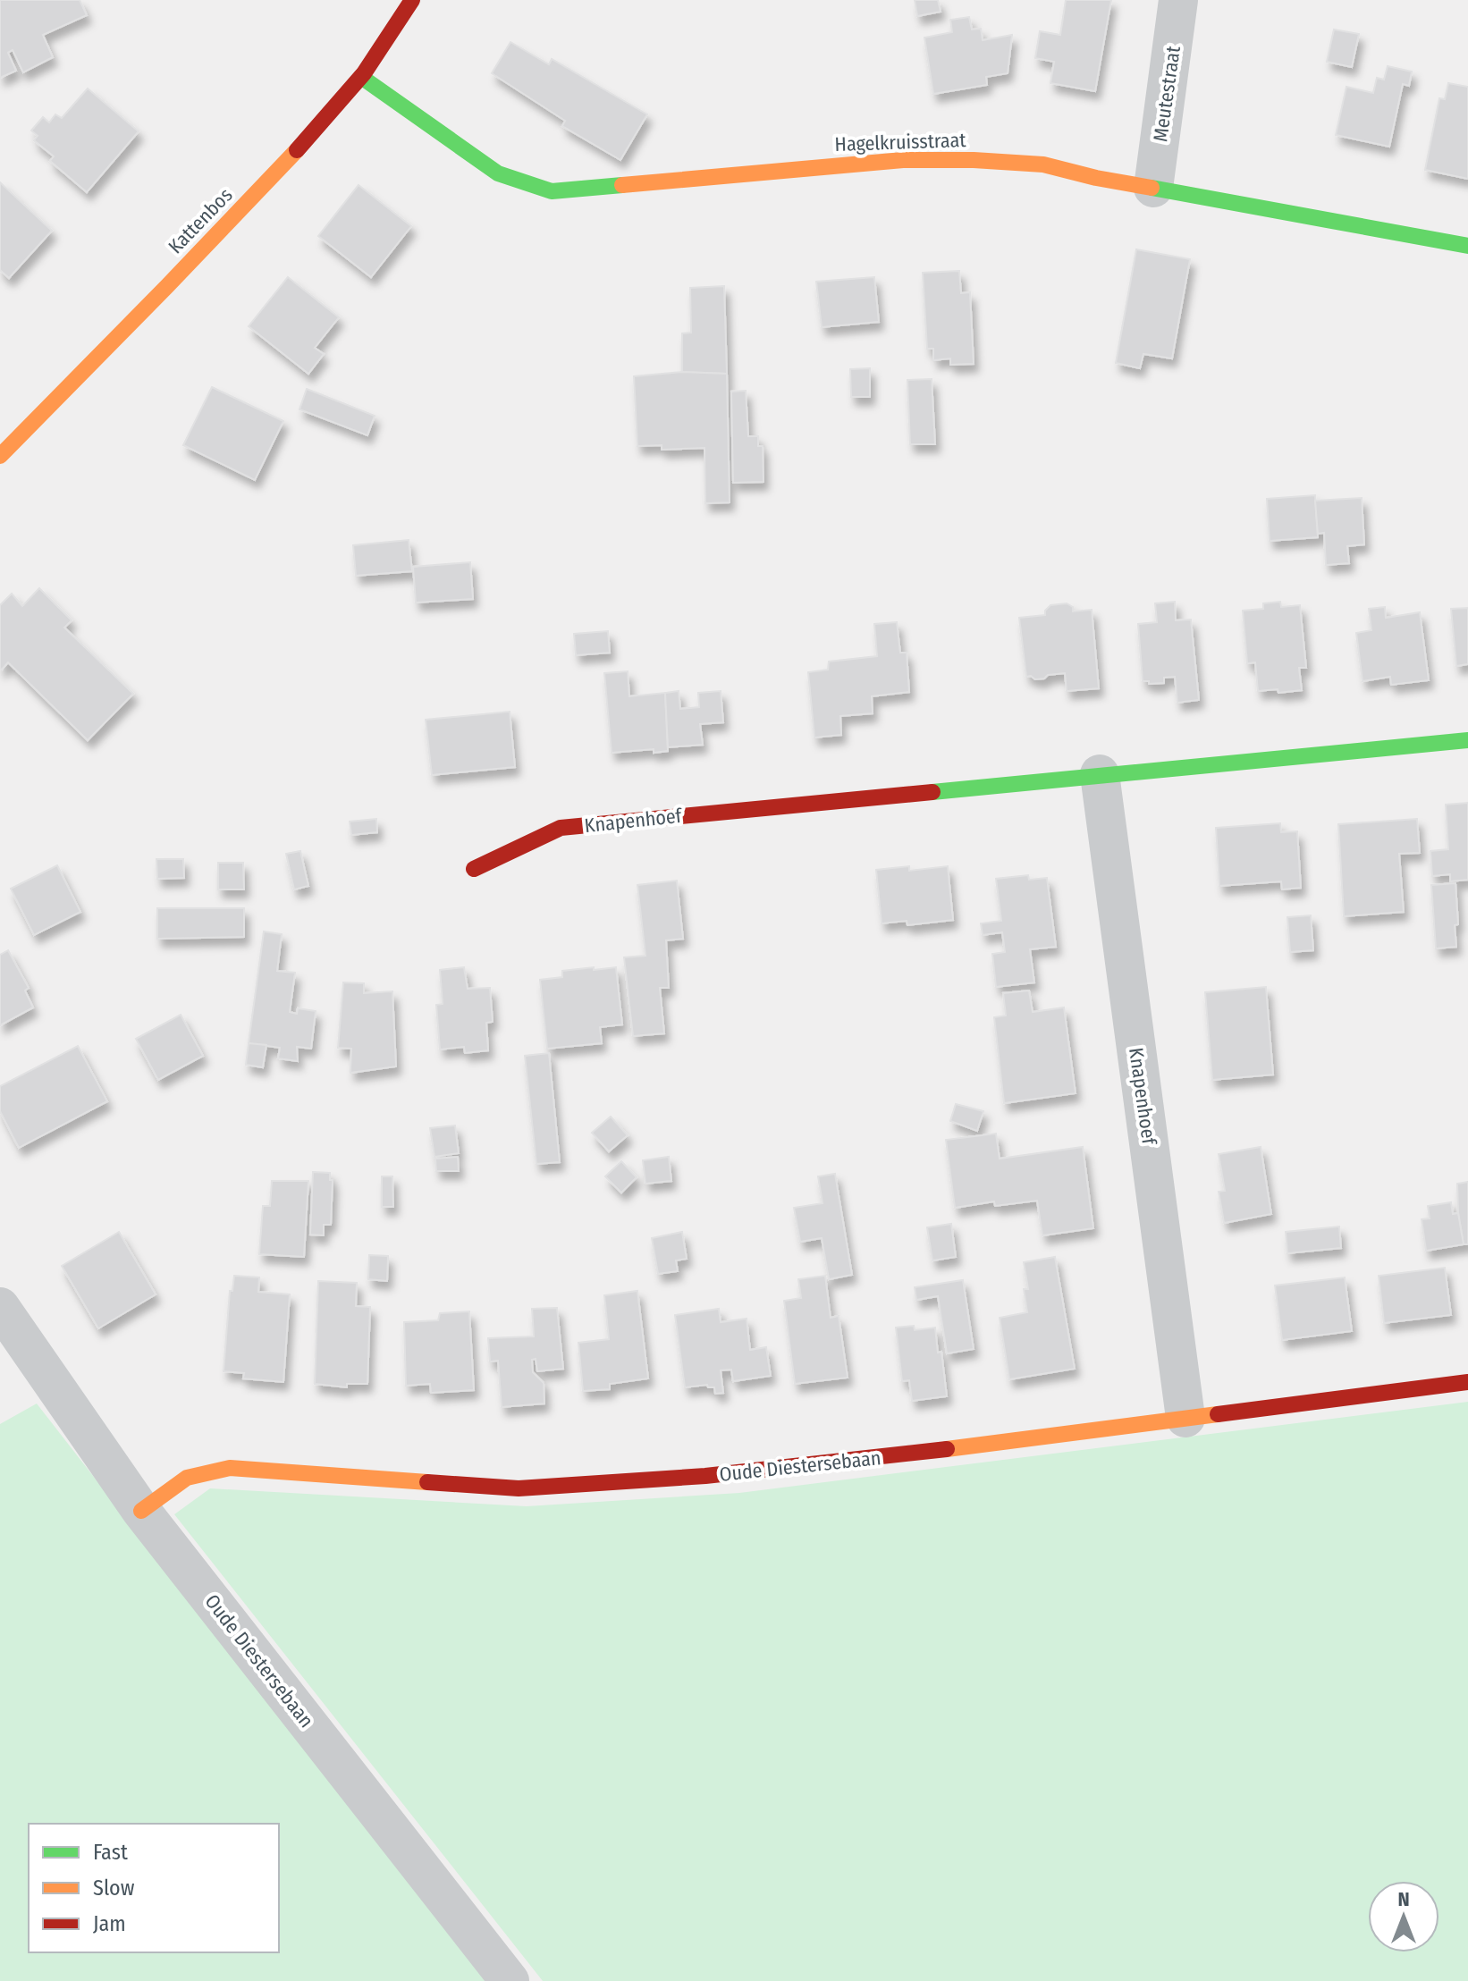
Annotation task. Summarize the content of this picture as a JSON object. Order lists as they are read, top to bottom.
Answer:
{
  "streets": {
    "street": [
      "Meutestraat",
      "Hagelkruisstraat",
      "Kattenbos",
      "Knapenhoef",
      "Oude Diestersebaan"
    ]
  },
  "crossings": [
    ["Meutestraat", "Hagelkruisstraat"],
    ["Hagelkruisstraat", "Kattenbos"],
    ["Knapenhoef", "Oude Diestersebaan"]
  ],
  "legend": ["Fast", "Slow", "Jam"],
  "north": "top"
}
